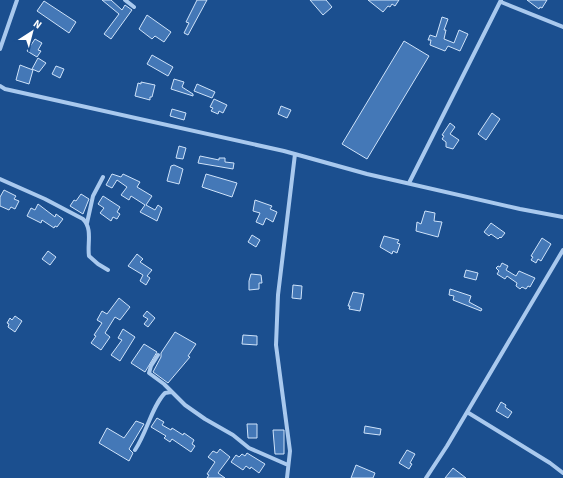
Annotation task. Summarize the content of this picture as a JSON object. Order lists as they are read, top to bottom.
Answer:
{
  "north": "top right"
}
